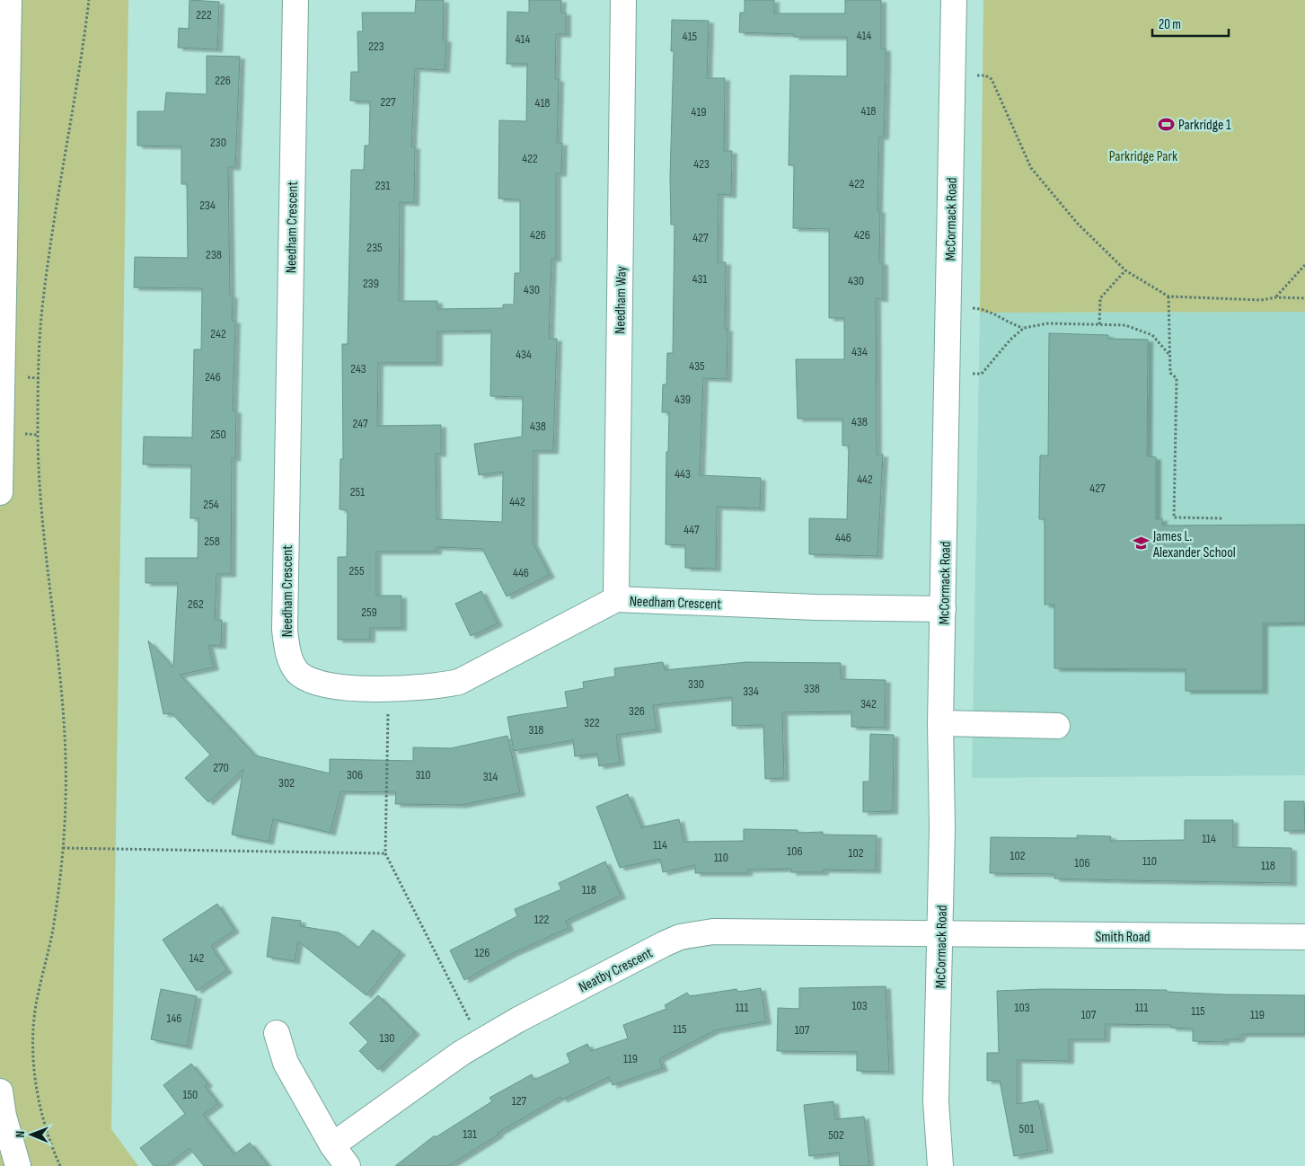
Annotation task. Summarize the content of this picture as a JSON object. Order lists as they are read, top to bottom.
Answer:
{
  "streets": {
    "street": [
      "McCormack Road",
      "Needham Crescent",
      "Needham Way",
      "Smith Road",
      "Neatby Crescent"
    ]
  },
  "crossings": [
    ["McCormack Road", "Needham Crescent"],
    ["McCormack Road", "Smith Road"],
    ["McCormack Road", "Neatby Crescent"],
    ["Needham Crescent", "Needham Way"],
    ["Smith Road", "Neatby Crescent"]
  ],
  "parks": ["Parkridge Park"],
  "places": {
    "sports": ["Parkridge 1"],
    "school or university": ["James L. Alexander School"]
  },
  "house_numbers": [
    "222",
    "414",
    "415",
    "414",
    "223",
    "226",
    "227",
    "418",
    "418",
    "419",
    "230",
    "422",
    "423",
    "422",
    "231",
    "234",
    "426",
    "426",
    "427",
    "235",
    "238",
    "431",
    "430",
    "239",
    "430",
    "242",
    "434",
    "434",
    "435",
    "243",
    "246",
    "439",
    "438",
    "247",
    "438",
    "250",
    "443",
    "442",
    "427",
    "251",
    "442",
    "254",
    "447",
    "446",
    "258",
    "255",
    "446",
    "262",
    "259",
    "330",
    "338",
    "334",
    "342",
    "326",
    "322",
    "318",
    "270",
    "306",
    "310",
    "314",
    "302",
    "114",
    "114",
    "106",
    "102",
    "102",
    "110",
    "110",
    "106",
    "118",
    "118",
    "122",
    "126",
    "142",
    "103",
    "111",
    "103",
    "111",
    "115",
    "107",
    "119",
    "146",
    "115",
    "107",
    "130",
    "119",
    "150",
    "127",
    "501",
    "131",
    "502"
  ],
  "scale_bar": "20 m",
  "north": "left"
}
